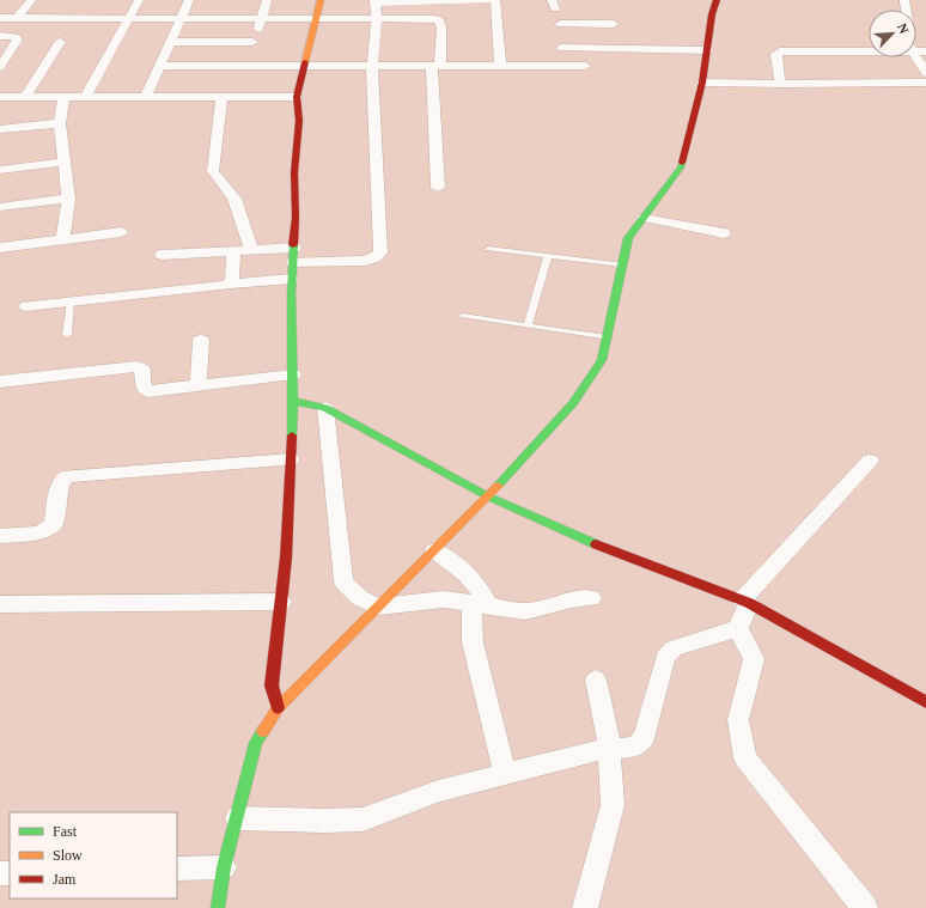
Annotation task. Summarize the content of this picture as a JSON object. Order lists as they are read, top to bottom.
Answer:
{
  "legend": ["Fast", "Slow", "Jam"],
  "north": "top right"
}
